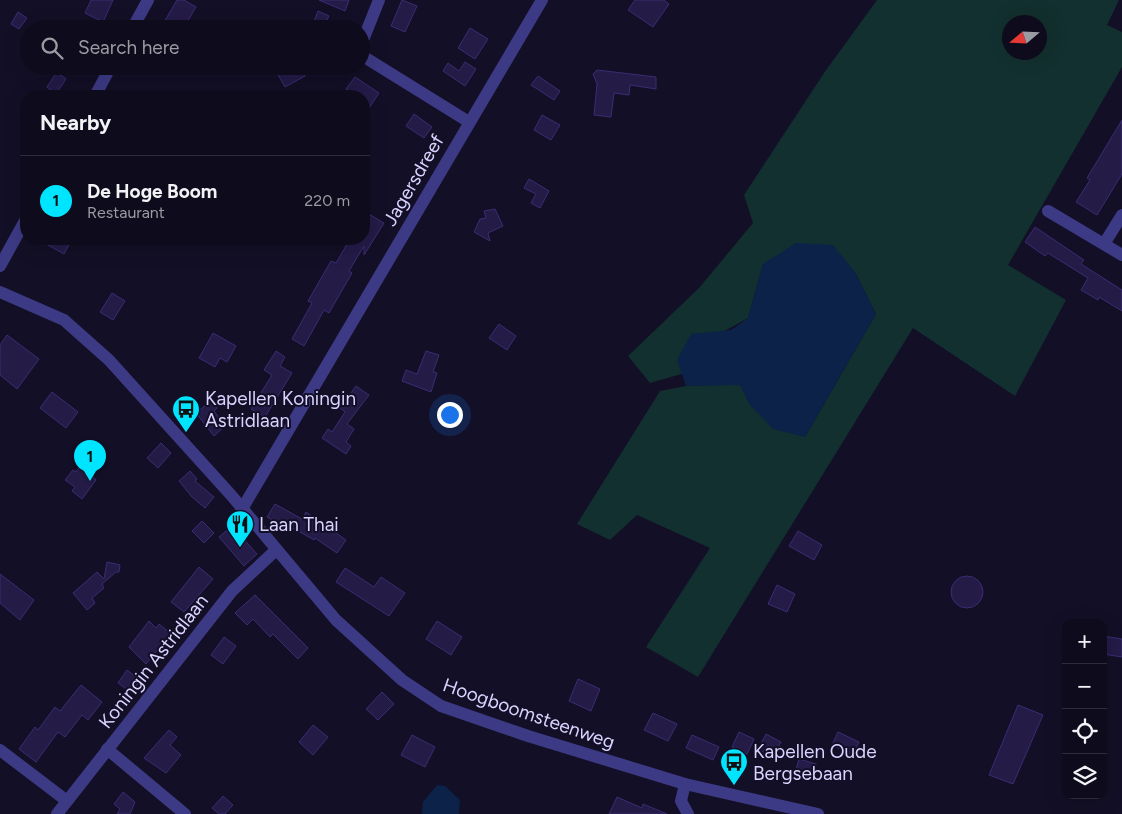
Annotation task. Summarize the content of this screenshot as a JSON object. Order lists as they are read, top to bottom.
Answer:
{
  "streets": {
    "street": ["Jagersdreef", "Koningin Astridlaan", "Hoogboomsteenweg"]
  },
  "crossings": [
    ["Jagersdreef", "Hoogboomsteenweg"],
    ["Koningin Astridlaan", "Hoogboomsteenweg"]
  ],
  "places": {
    "bus stop": ["Kapellen Koningin Astridlaan", "Kapellen Oude Bergsebaan"],
    "restaurant": ["Laan Thai"]
  },
  "north": "left",
  "page": {
    "search": "Search here",
    "heading": "Nearby",
    "list": [
      {
        "mark": "1",
        "name": "De Hoge Boom",
        "note": "Restaurant",
        "value": "220 m"
      }
    ],
    "pins": "1",
    "map_buttons": ["+", "−"]
  }
}
